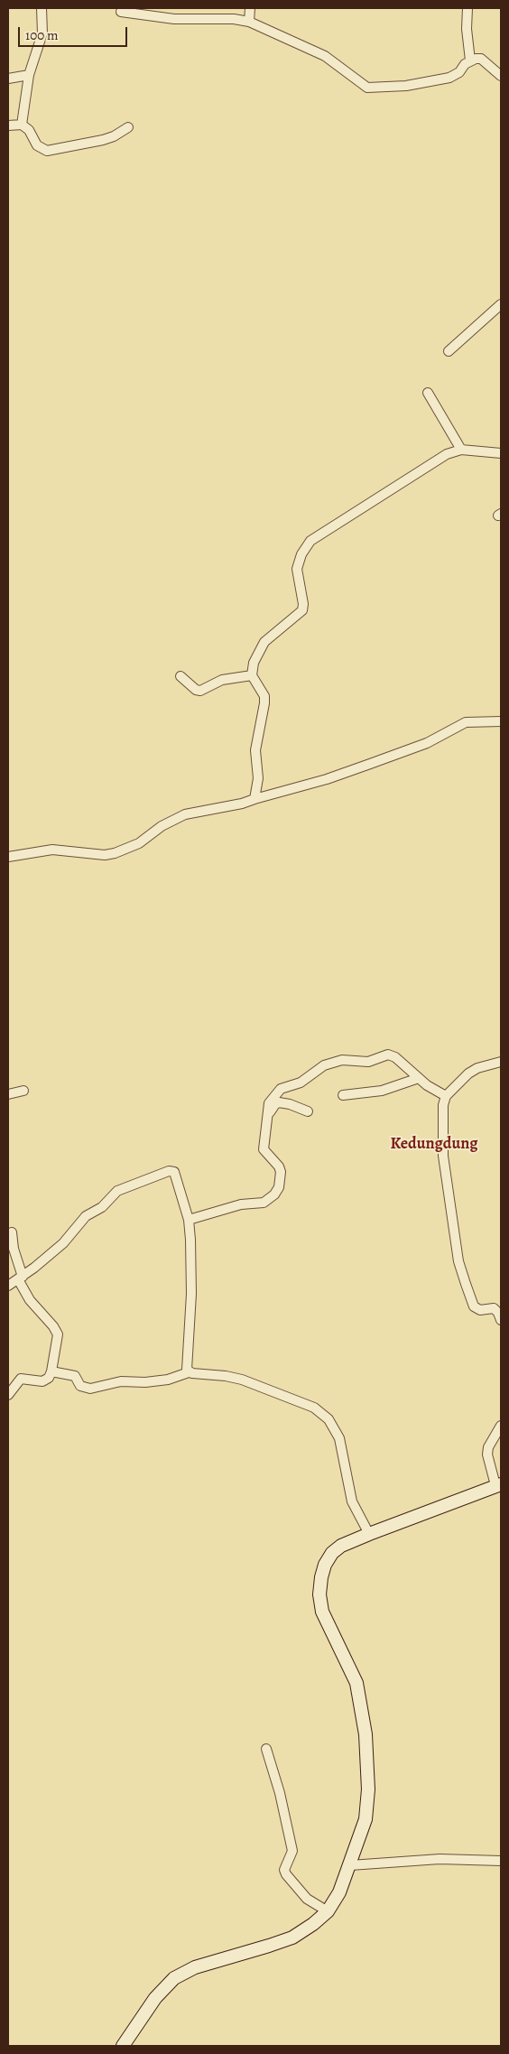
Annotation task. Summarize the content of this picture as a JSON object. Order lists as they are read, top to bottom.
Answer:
{
  "districts": ["Kedungdung"],
  "scale_bar": "100 m"
}
